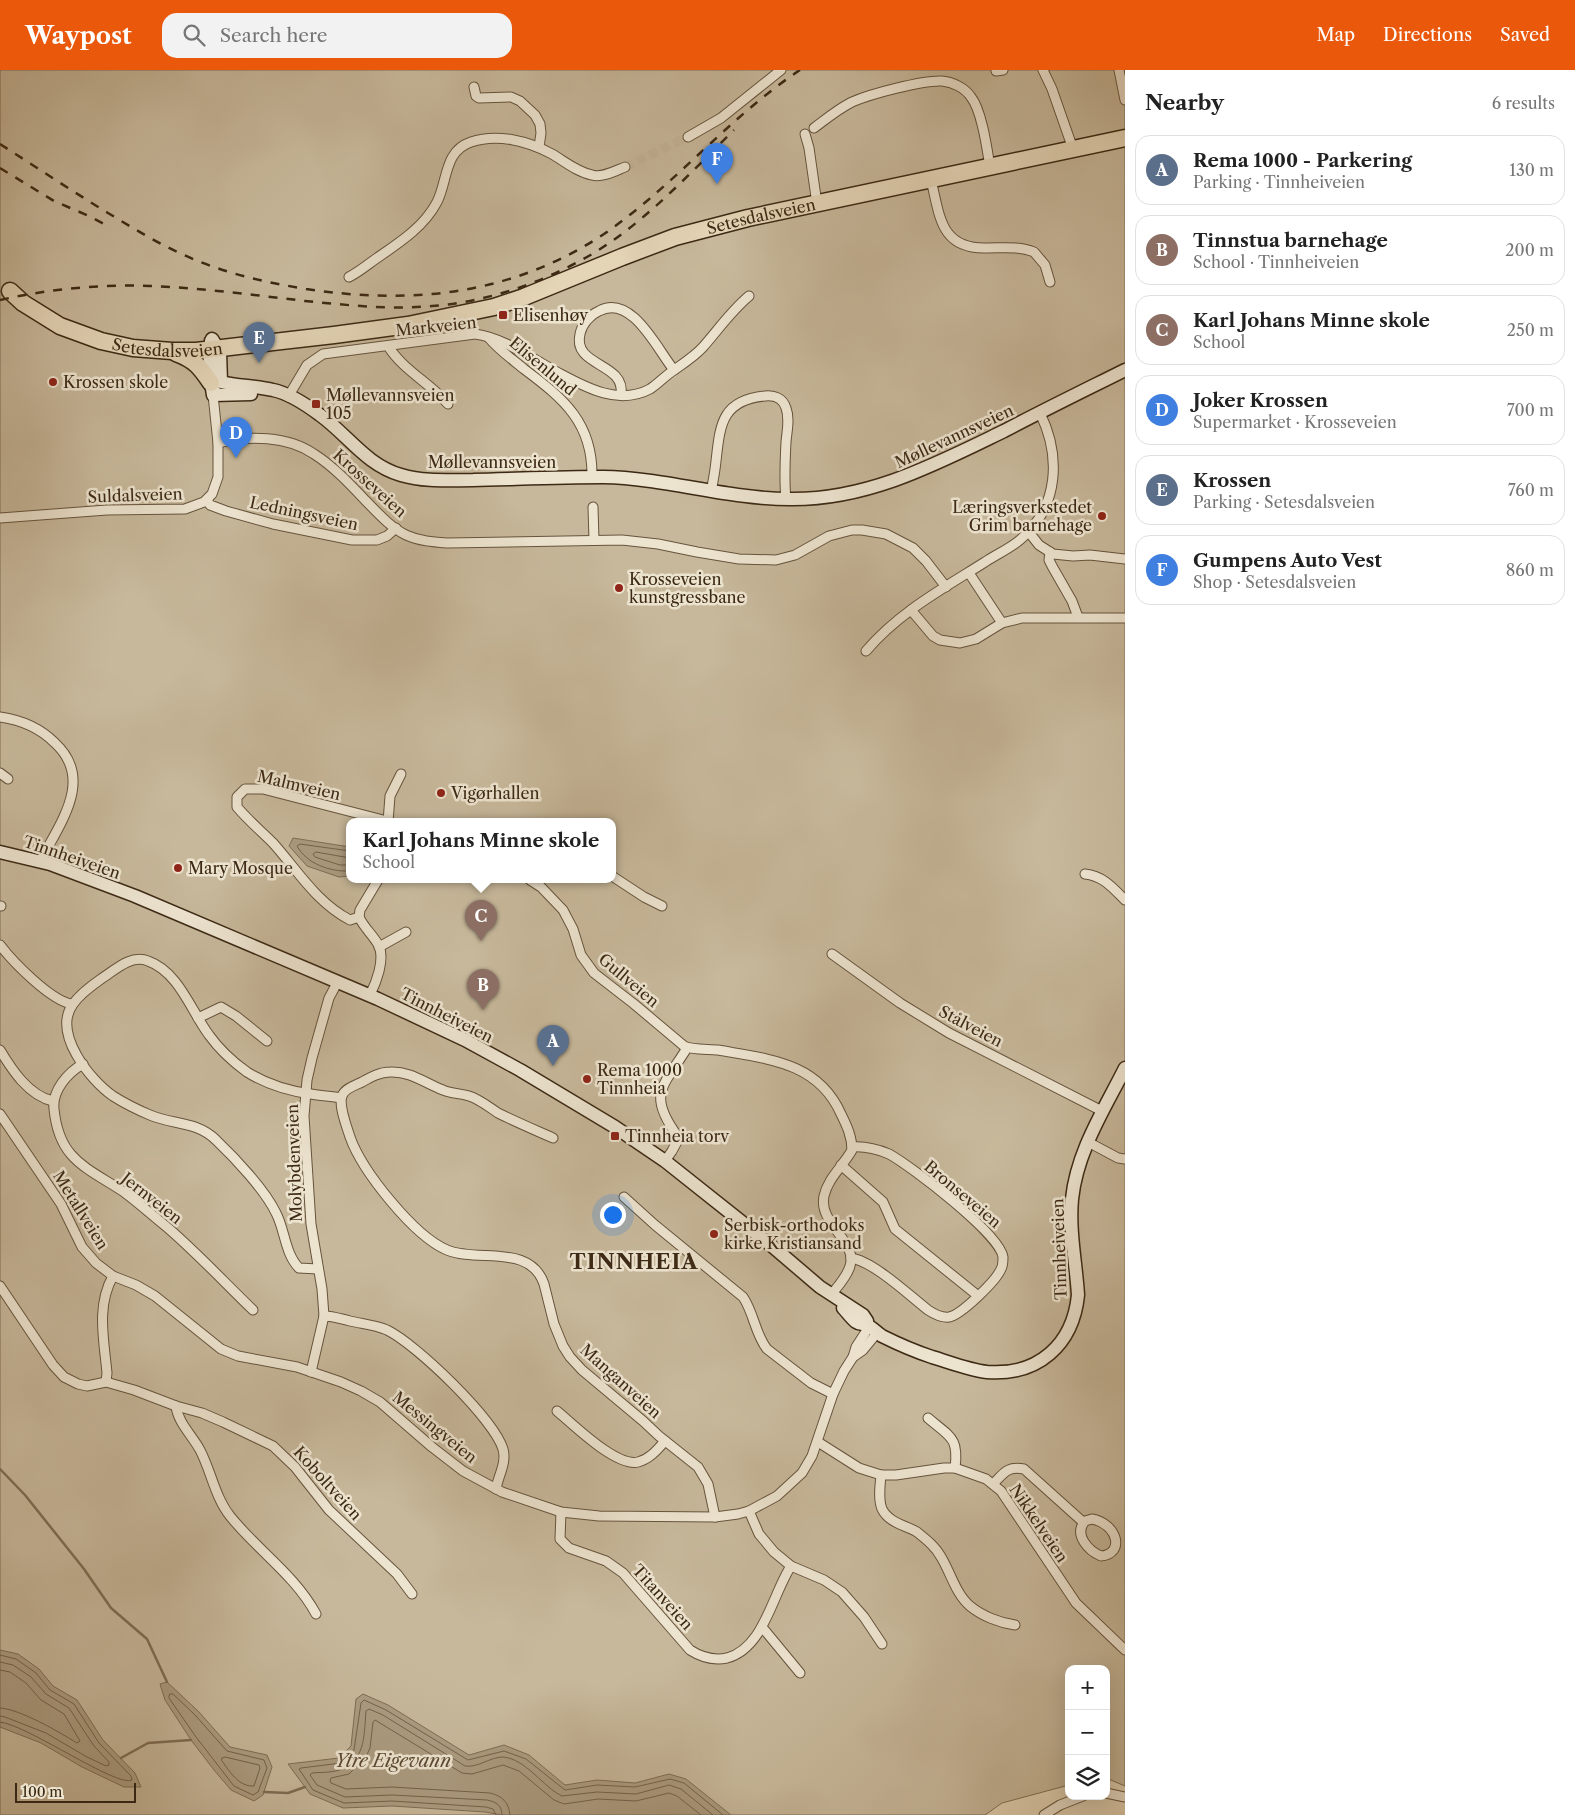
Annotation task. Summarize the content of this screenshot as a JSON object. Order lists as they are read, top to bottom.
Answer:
{
  "streets": {
    "highway": ["Setesdalsveien"],
    "street": [
      "Markveien",
      "Elisenlund",
      "Møllevannsveien",
      "Krosseveien",
      "Suldalsveien",
      "Ledningsveien",
      "Malmveien",
      "Tinnheiveien",
      "Gullveien",
      "Stålveien",
      "Molybdenveien",
      "Bronseveien",
      "Jernveien",
      "Metallveien",
      "Manganveien",
      "Messingveien",
      "Koboltveien",
      "Nikkelveien",
      "Titanveien"
    ]
  },
  "crossings": [
    ["Markveien", "Elisenlund"],
    ["Markveien", "Møllevannsveien"],
    ["Elisenlund", "Møllevannsveien"],
    ["Krosseveien", "Ledningsveien"],
    ["Suldalsveien", "Ledningsveien"],
    ["Tinnheiveien", "Stålveien"],
    ["Tinnheiveien", "Molybdenveien"],
    ["Tinnheiveien", "Messingveien"],
    ["Molybdenveien", "Messingveien"],
    ["Metallveien", "Messingveien"],
    ["Manganveien", "Messingveien"],
    ["Messingveien", "Nikkelveien"],
    ["Messingveien", "Titanveien"]
  ],
  "districts": ["TINNHEIA"],
  "water": ["Ytre Eigevann"],
  "places": {
    "transit": ["Elisenhøy", "Møllevannsveien 105", "Tinnheia torv"],
    "other": [
      "Krossen skole",
      "Læringsverkstedet Grim barnehage",
      "Krosseveien kunstgressbane",
      "Vigørhallen",
      "Mary Mosque",
      "Rema 1000 Tinnheia",
      "Serbisk-orthodoks kirke Kristiansand"
    ]
  },
  "scale_bar": "100 m",
  "page": {
    "header": "Waypost",
    "search": "Search here",
    "nav": ["Map", "Directions", "Saved"],
    "heading": ["Nearby", "6 results"],
    "list": [
      {
        "mark": "A",
        "name": "Rema 1000 - Parkering",
        "note": "Parking · Tinnheiveien",
        "value": "130 m"
      },
      {
        "mark": "B",
        "name": "Tinnstua barnehage",
        "note": "School · Tinnheiveien",
        "value": "200 m"
      },
      {
        "mark": "C",
        "name": "Karl Johans Minne skole",
        "note": "School",
        "value": "250 m"
      },
      {
        "mark": "D",
        "name": "Joker Krossen",
        "note": "Supermarket · Krosseveien",
        "value": "700 m"
      },
      {
        "mark": "E",
        "name": "Krossen",
        "note": "Parking · Setesdalsveien",
        "value": "760 m"
      },
      {
        "mark": "F",
        "name": "Gumpens Auto Vest",
        "note": "Shop · Setesdalsveien",
        "value": "860 m"
      }
    ],
    "pins": [
      "F",
      "E",
      "D",
      "C",
      "B",
      "A"
    ],
    "popup": ["Karl Johans Minne skole", "School"],
    "map_buttons": ["+", "−"],
    "scale": "100 m"
  }
}
